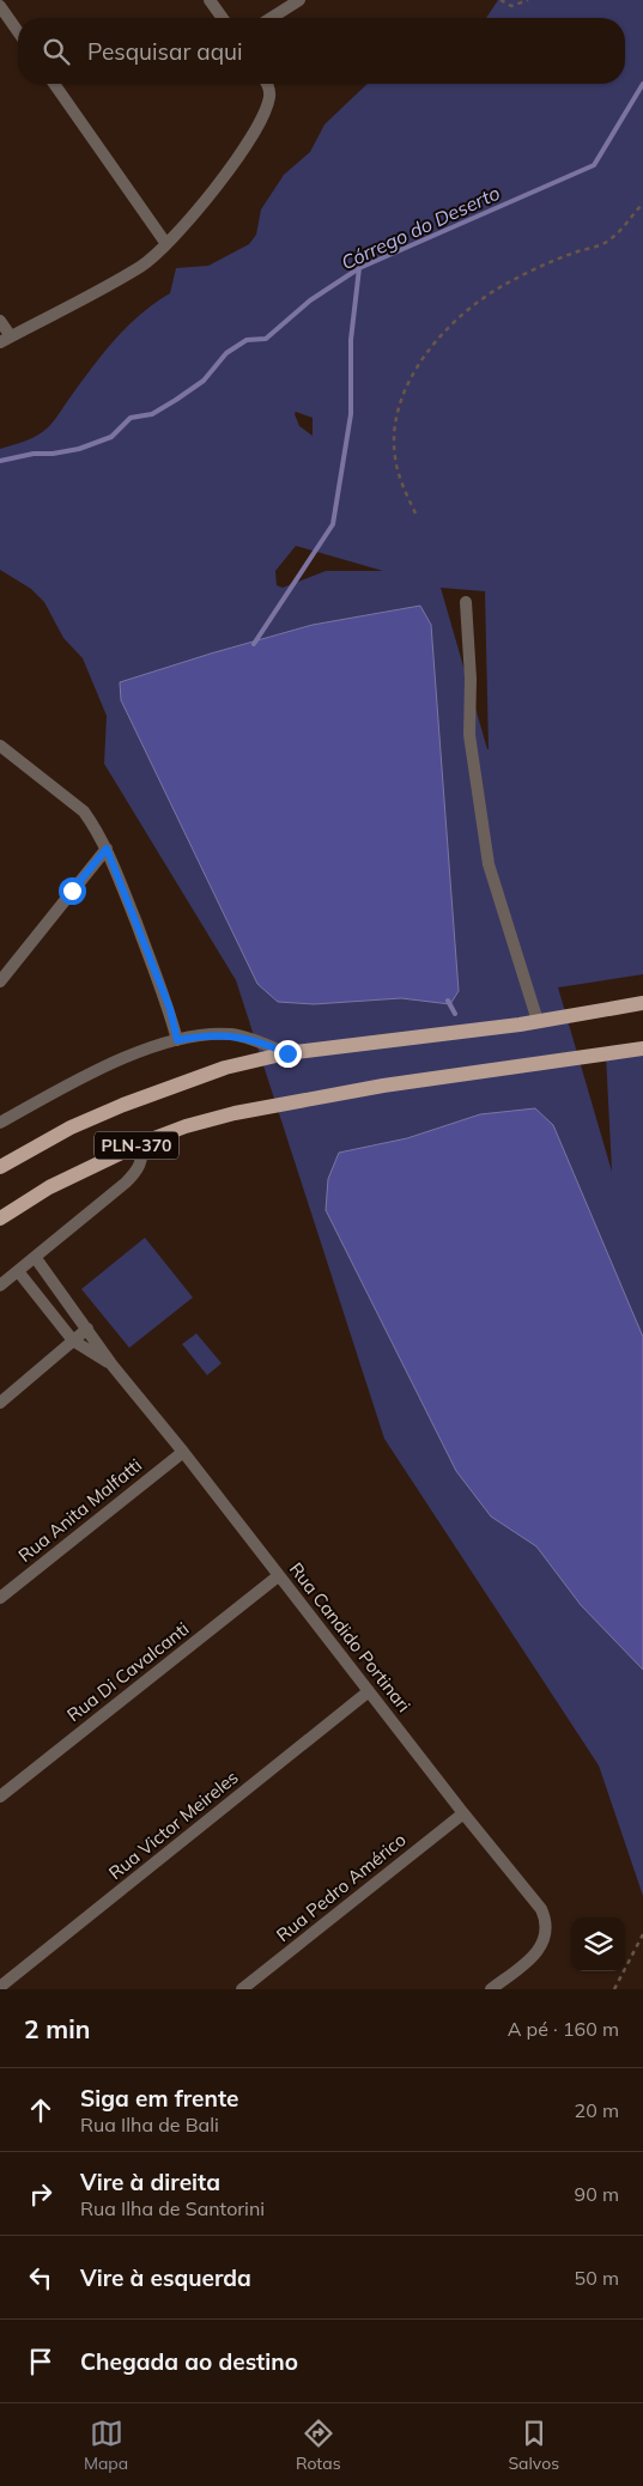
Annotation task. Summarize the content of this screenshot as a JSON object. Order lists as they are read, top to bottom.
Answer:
{
  "streets": {
    "main road": ["PLN-370"],
    "street": [
      "Rua Anita Malfatti",
      "Rua Candido Portinari",
      "Rua Di Cavalcanti",
      "Rua Victor Meireles",
      "Rua Pedro Américo"
    ]
  },
  "crossings": [
    ["Rua Anita Malfatti", "Rua Candido Portinari"],
    ["Rua Candido Portinari", "Rua Di Cavalcanti"],
    ["Rua Candido Portinari", "Rua Victor Meireles"],
    ["Rua Candido Portinari", "Rua Pedro Américo"]
  ],
  "water": ["Córrego do Deserto"],
  "page": {
    "search": "Pesquisar aqui",
    "heading": ["2 min", "A pé · 160 m"],
    "list": [
      ["Siga em frente", "Rua Ilha de Bali", "20 m"],
      ["Vire à direita", "Rua Ilha de Santorini", "90 m"],
      ["Vire à esquerda", "50 m"],
      "Chegada ao destino"
    ],
    "nav": ["Mapa", "Rotas", "Salvos"]
  }
}
